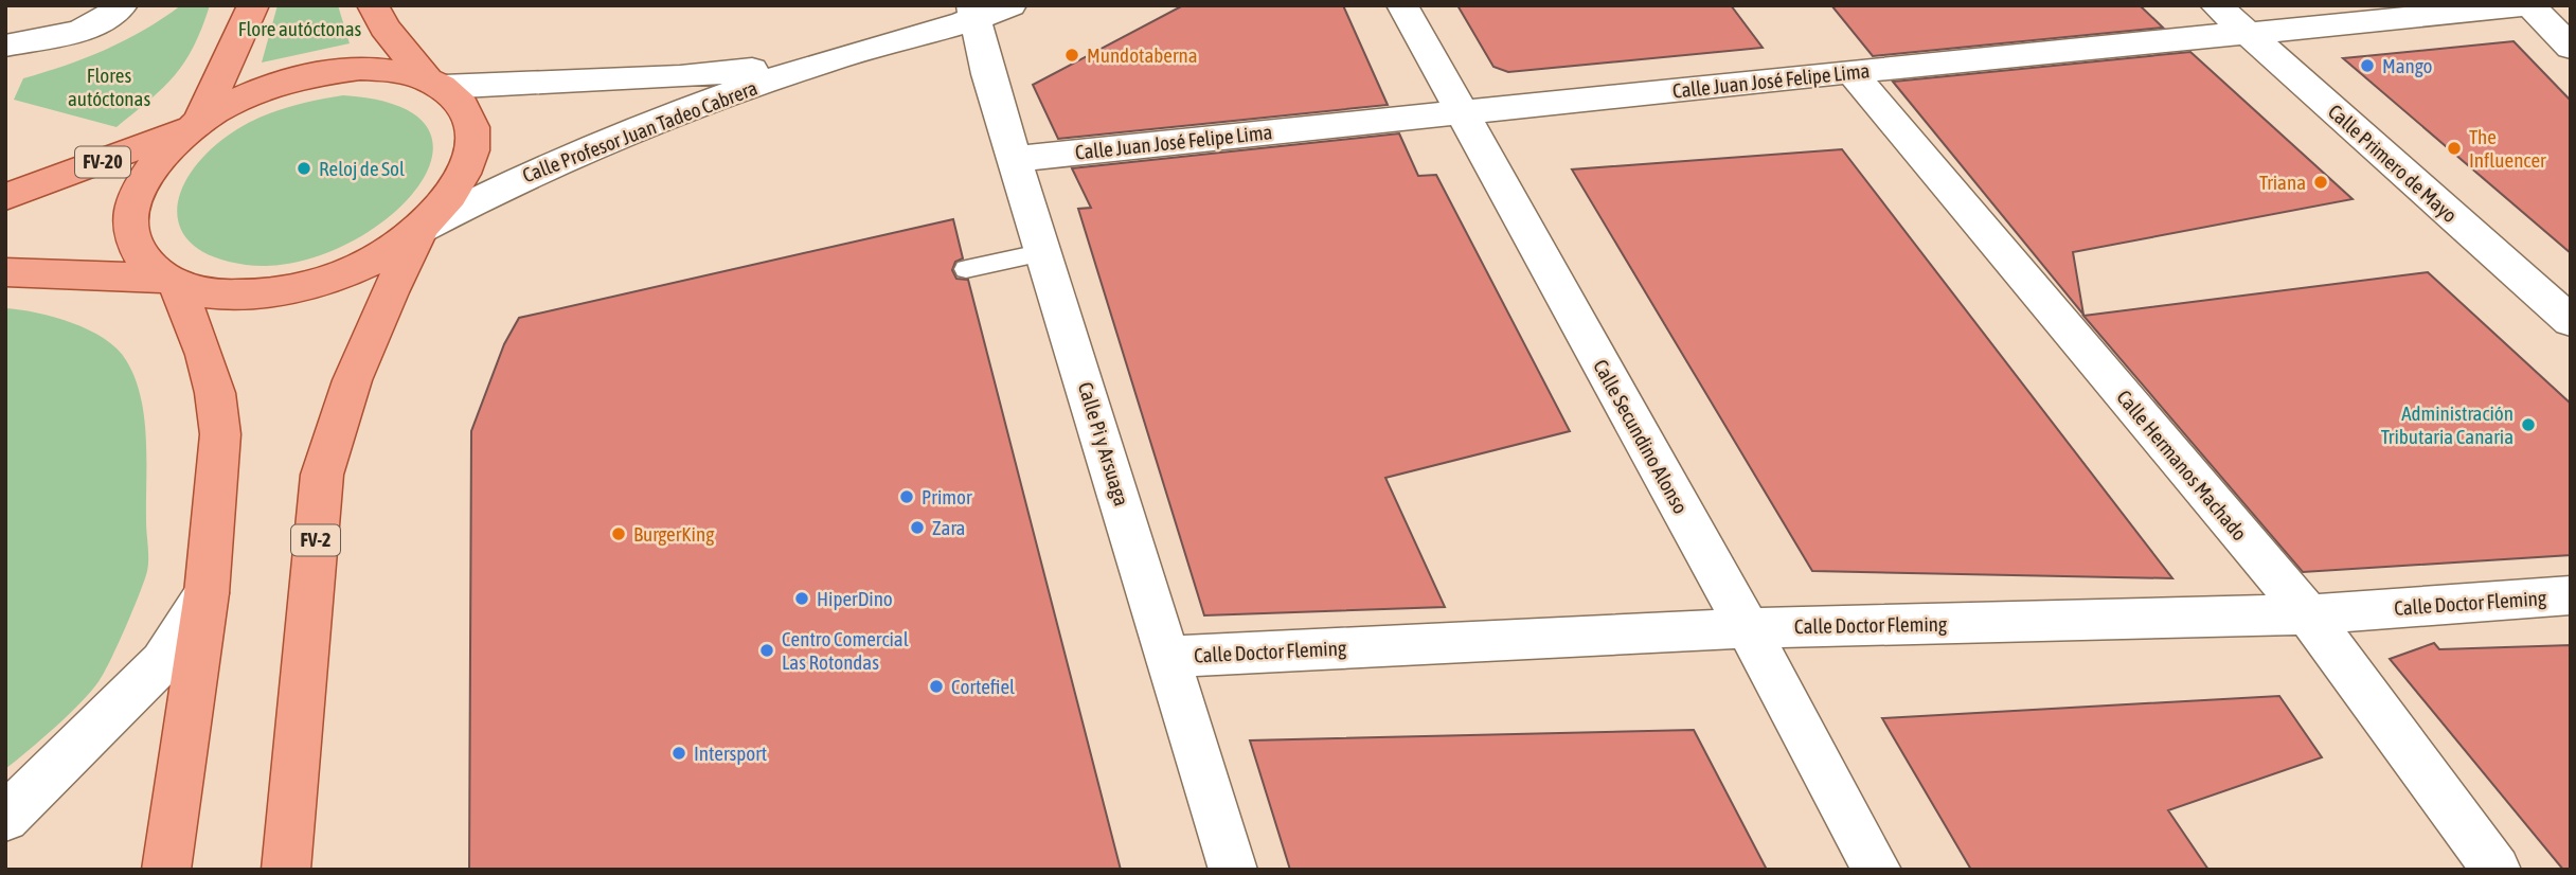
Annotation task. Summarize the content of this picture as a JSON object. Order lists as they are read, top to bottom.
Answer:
{
  "streets": {
    "main road": ["FV-20", "FV-2"],
    "street": [
      "Calle Juan José Felipe Lima",
      "Calle Profesor Juan Tadeo Cabrera",
      "Calle Primero de Mayo",
      "Calle Secundino Alonso",
      "Calle Pi y Arsuaga",
      "Calle Hermanos Machado",
      "Calle Doctor Fleming"
    ]
  },
  "crossings": [
    ["Calle Juan José Felipe Lima", "Calle Primero de Mayo"],
    ["Calle Juan José Felipe Lima", "Calle Secundino Alonso"],
    ["Calle Juan José Felipe Lima", "Calle Pi y Arsuaga"],
    ["Calle Juan José Felipe Lima", "Calle Hermanos Machado"],
    ["Calle Profesor Juan Tadeo Cabrera", "Calle Pi y Arsuaga"],
    ["Calle Profesor Juan Tadeo Cabrera", "FV-2"],
    ["Calle Secundino Alonso", "Calle Doctor Fleming"],
    ["Calle Pi y Arsuaga", "Calle Doctor Fleming"],
    ["Calle Hermanos Machado", "Calle Doctor Fleming"]
  ],
  "parks": ["Flore autóctonas", "Flores autóctonas"],
  "places": [
    "Mundotaberna",
    "Mango",
    "The Influencer",
    "Reloj de Sol",
    "Triana",
    "Administración Tributaria Canaria",
    "Primor",
    "Zara",
    "BurgerKing",
    "HiperDino",
    "Centro Comercial Las Rotondas",
    "Cortefiel",
    "Intersport"
  ]
}
